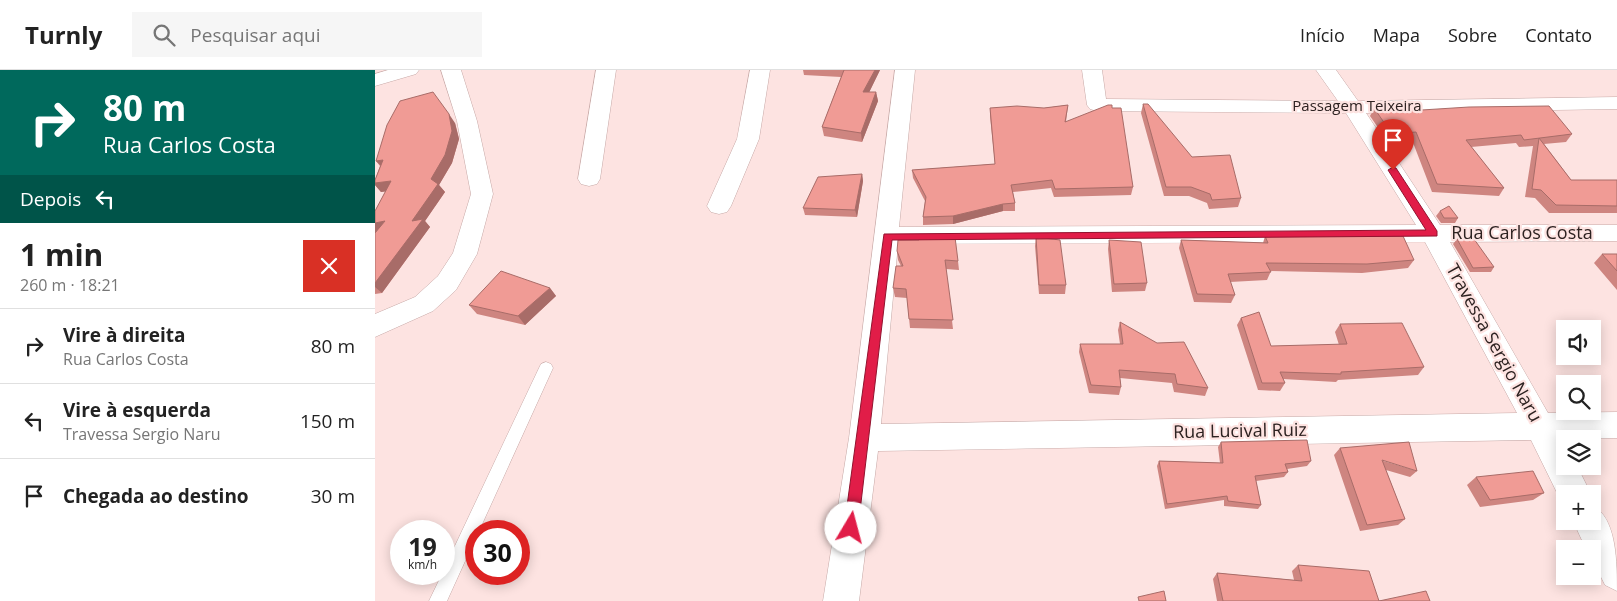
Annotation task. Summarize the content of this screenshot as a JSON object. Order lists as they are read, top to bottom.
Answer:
{
  "streets": {
    "street": [
      "Passagem Teixeira",
      "Rua Carlos Costa",
      "Travessa Sergio Naru",
      "Rua Lucival Ruiz"
    ]
  },
  "crossings": [
    ["Passagem Teixeira", "Travessa Sergio Naru"],
    ["Rua Carlos Costa", "Travessa Sergio Naru"],
    ["Travessa Sergio Naru", "Rua Lucival Ruiz"]
  ],
  "page": {
    "header": "Turnly",
    "search": "Pesquisar aqui",
    "nav": [
      "Início",
      "Mapa",
      "Sobre",
      "Contato"
    ],
    "turn": ["80 m", "Rua Carlos Costa"],
    "then": "Depois",
    "heading": ["1 min", "260 m · 18:21"],
    "list": [
      {
        "name": "Vire à direita",
        "note": "Rua Carlos Costa",
        "value": "80 m"
      },
      {
        "name": "Vire à esquerda",
        "note": "Travessa Sergio Naru",
        "value": "150 m"
      },
      {
        "name": "Chegada ao destino",
        "value": "30 m"
      }
    ],
    "map_buttons": ["+", "−"],
    "speed": "19 km/h",
    "limit": "30"
  }
}
